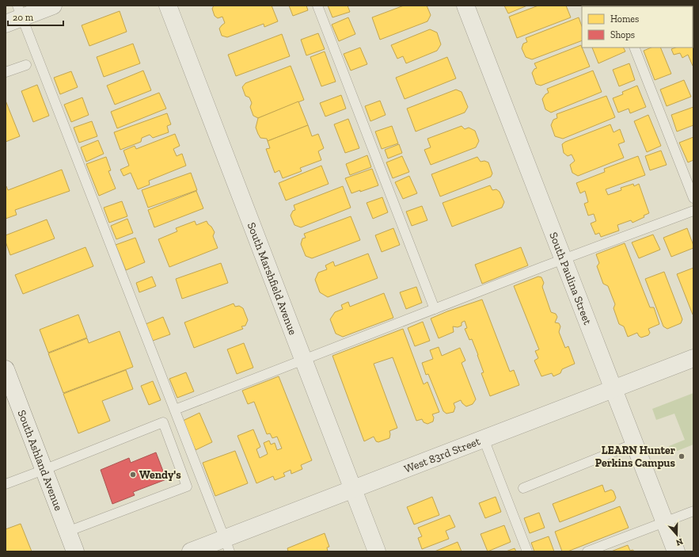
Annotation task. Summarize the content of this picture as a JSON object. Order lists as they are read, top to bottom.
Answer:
{
  "streets": {
    "street": [
      "South Paulina Street",
      "South Marshfield Avenue",
      "West 83rd Street",
      "South Ashland Avenue"
    ]
  },
  "crossings": [
    ["South Paulina Street", "West 83rd Street"],
    ["South Marshfield Avenue", "West 83rd Street"]
  ],
  "places": ["LEARN Hunter Perkins Campus", "Wendy's"],
  "legend": ["Homes", "Shops"],
  "scale_bar": "20 m",
  "north": "bottom"
}
